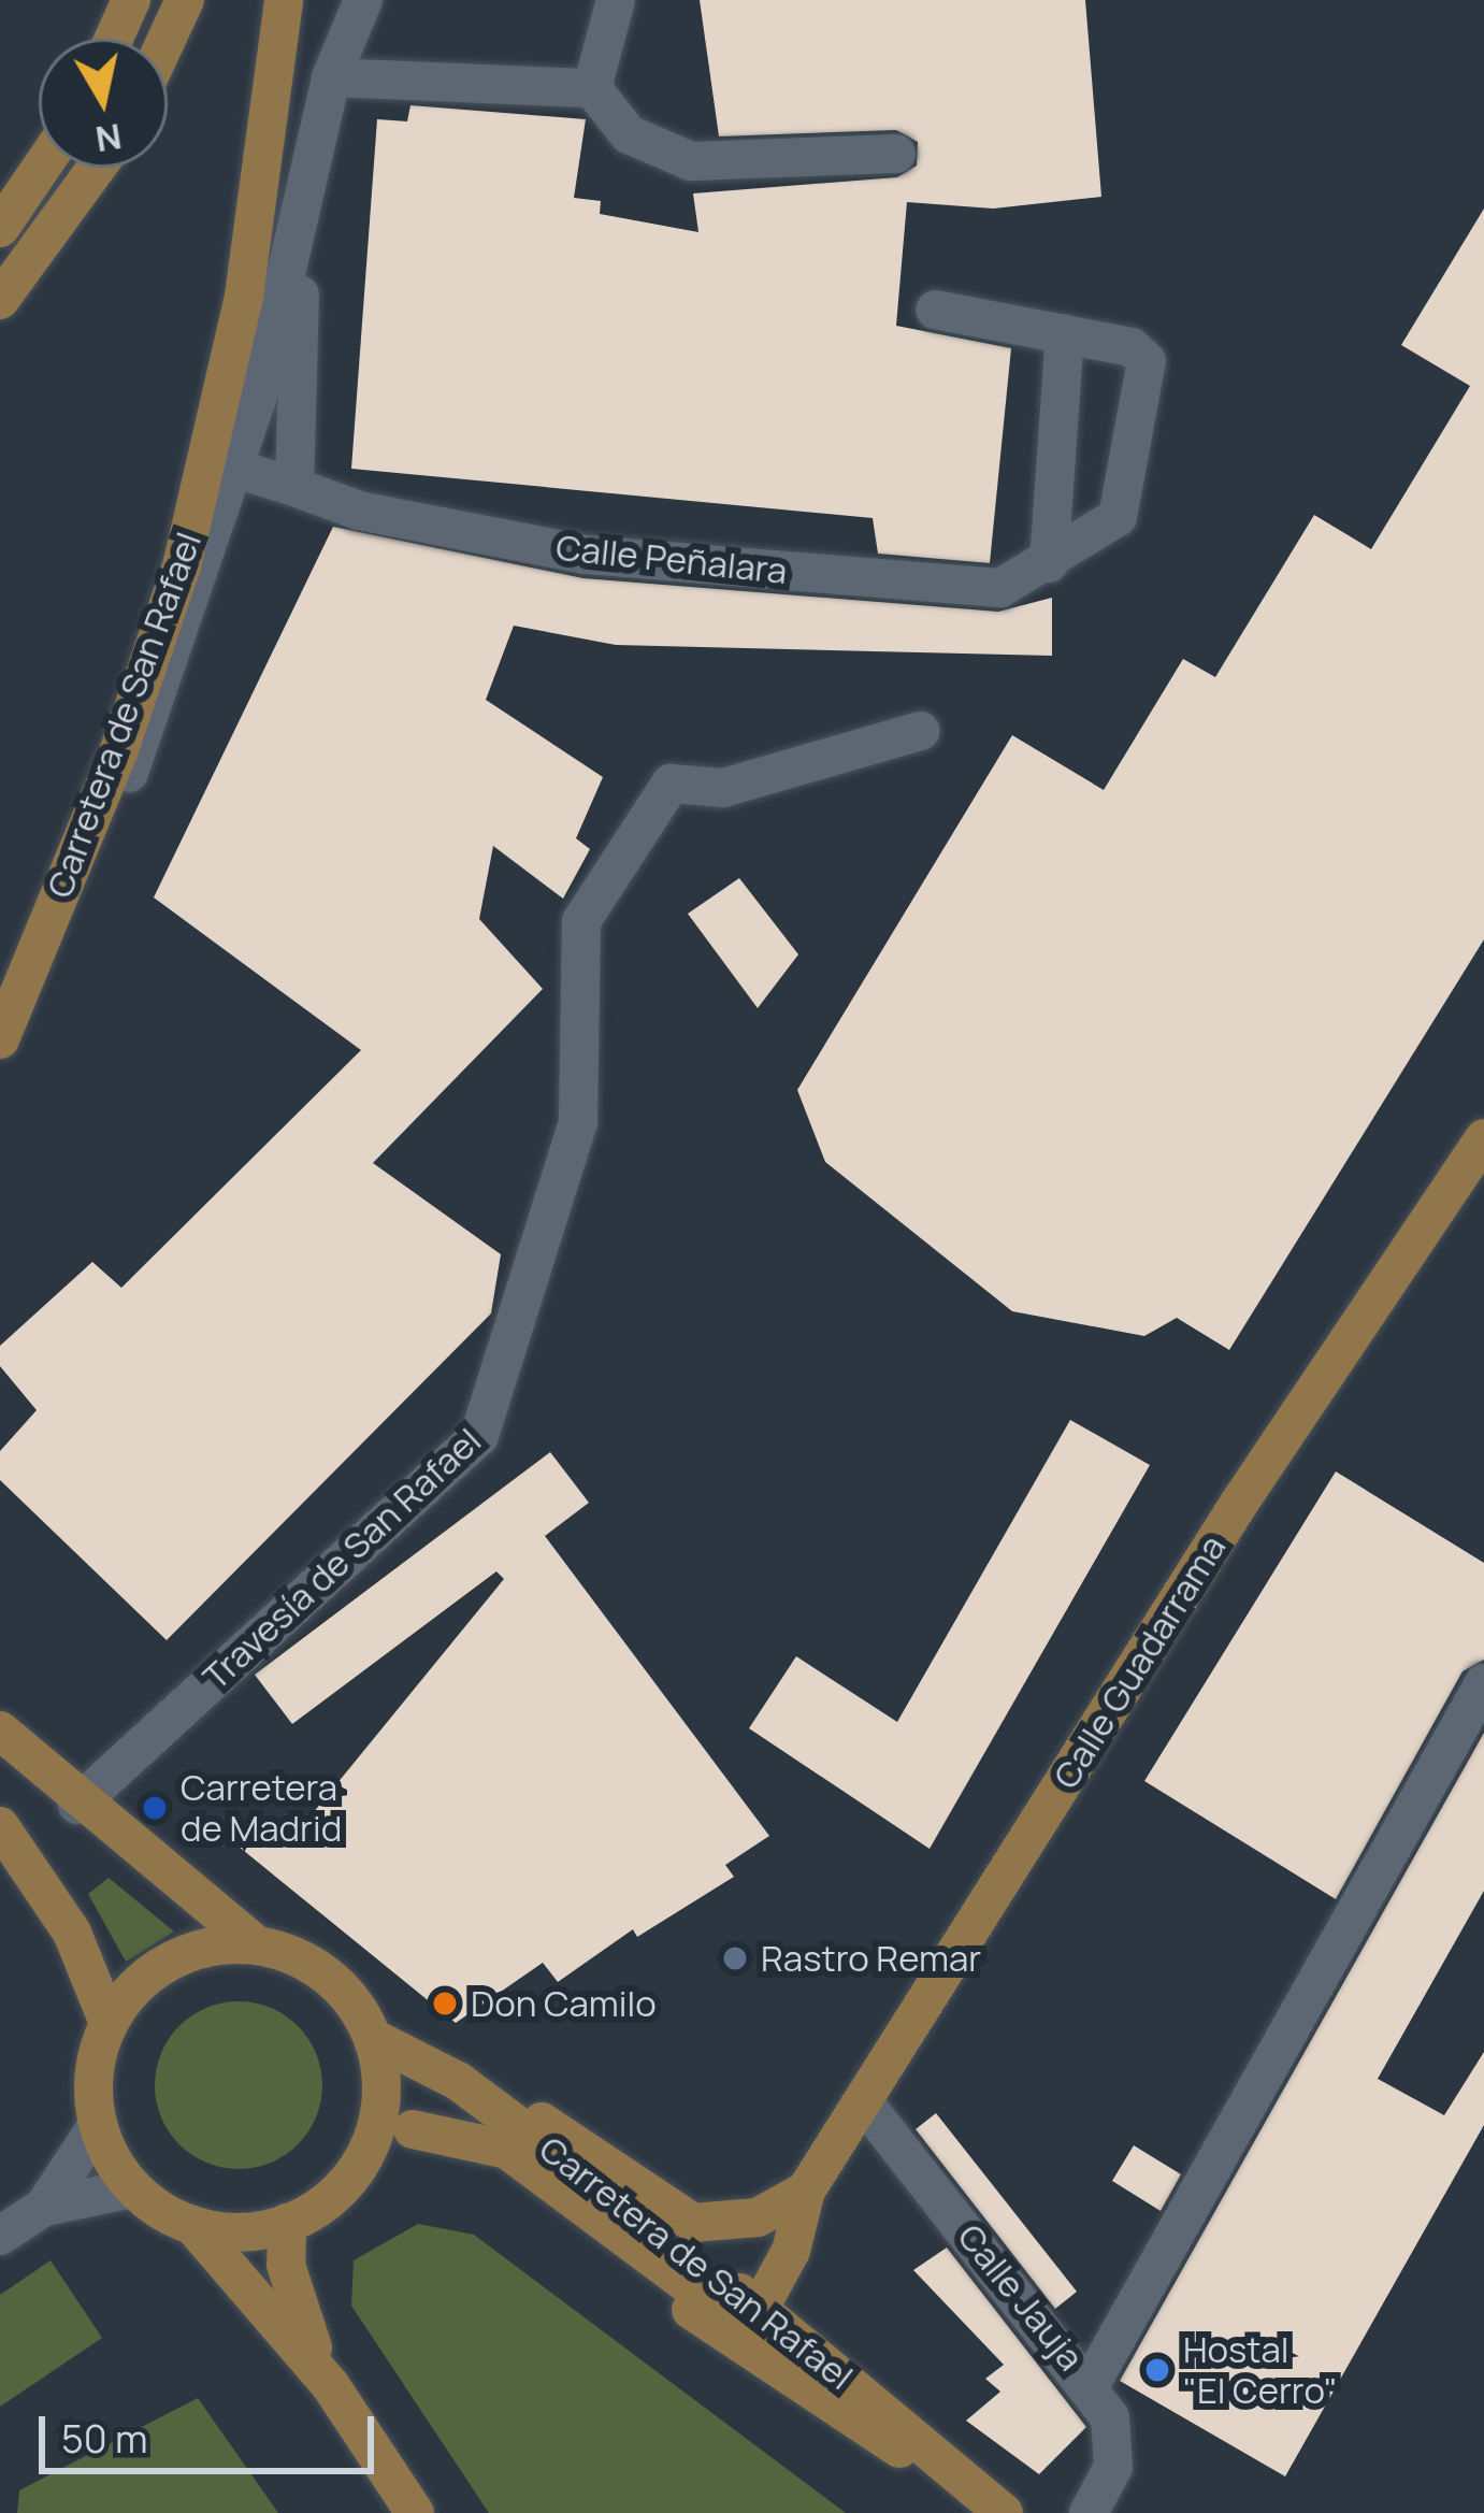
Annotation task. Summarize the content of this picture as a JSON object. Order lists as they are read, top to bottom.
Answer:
{
  "streets": {
    "main road": ["Carretera de San Rafael", "Calle Guadarrama"],
    "street": ["Calle Peñalara", "Travesía de San Rafael", "Calle Jauja"]
  },
  "crossings": [
    ["Calle Guadarrama", "Calle Jauja"]
  ],
  "places": [
    "Carretera de Madrid",
    "Rastro Remar",
    "Don Camilo",
    "Hostal \"El Cerro\""
  ],
  "scale_bar": "50 m",
  "north": "bottom"
}
